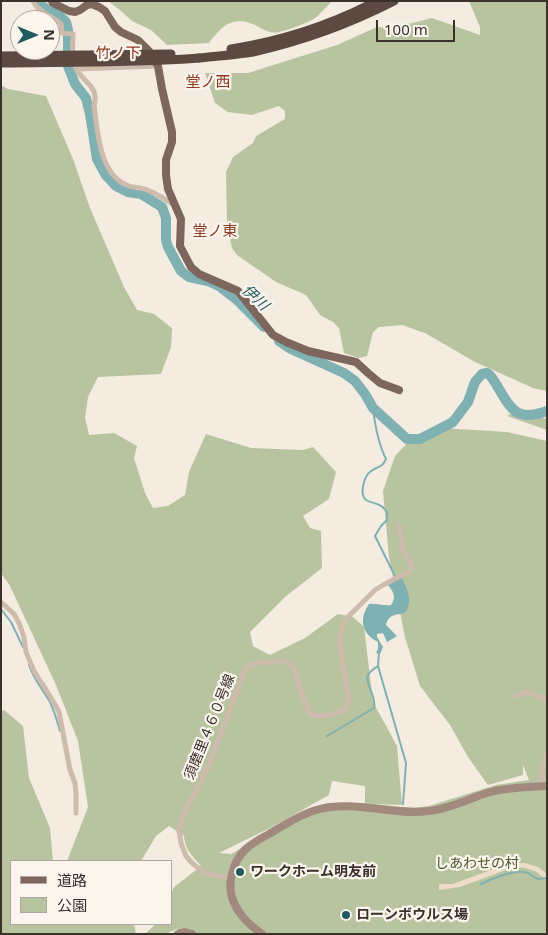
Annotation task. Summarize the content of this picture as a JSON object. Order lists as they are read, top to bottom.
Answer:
{
  "streets": {
    "street": ["須磨里４６０号線"]
  },
  "districts": ["竹ノ下", "堂ノ西", "堂ノ東"],
  "water": ["伊川"],
  "parks": ["しあわせの村"],
  "places": ["ワークホーム明友前", "ローンボウルス場"],
  "legend": ["道路", "公園"],
  "scale_bar": "100 m",
  "north": "right"
}
